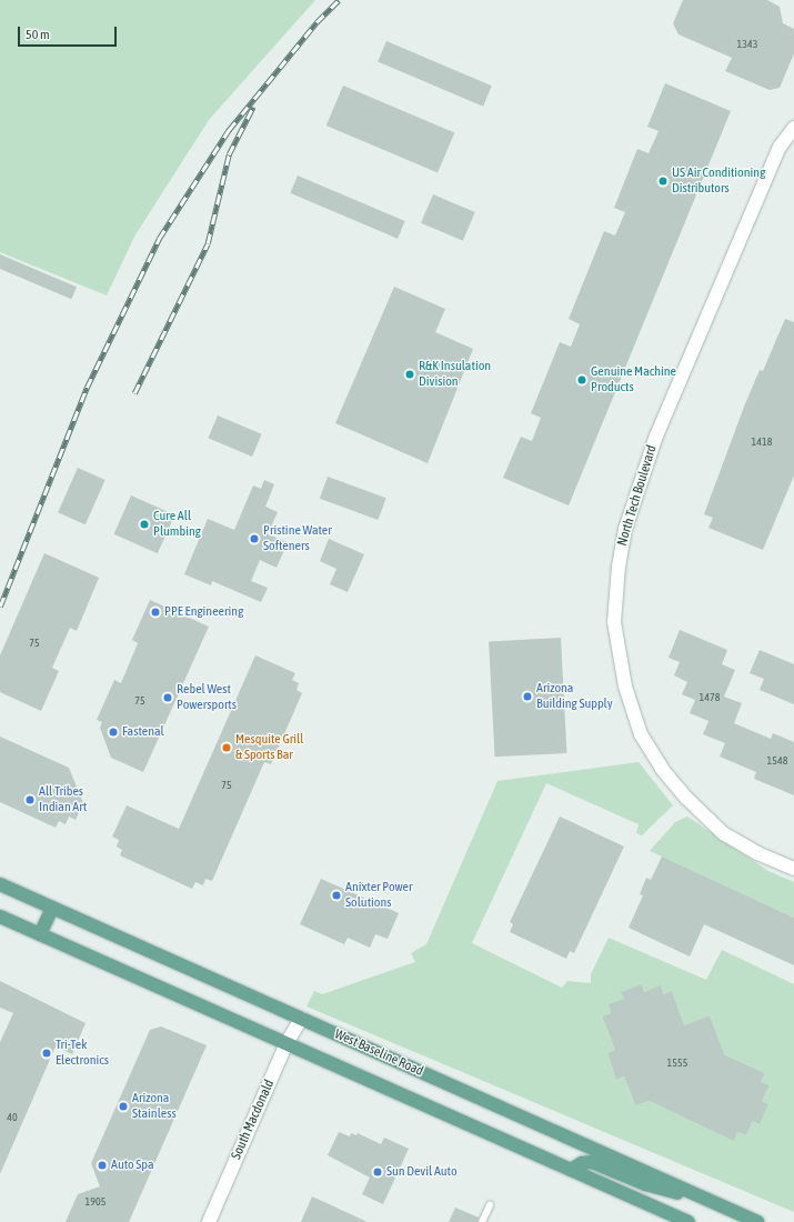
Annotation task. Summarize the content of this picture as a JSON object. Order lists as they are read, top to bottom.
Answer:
{
  "streets": {
    "main road": ["West Baseline Road"],
    "street": ["North Tech Boulevard", "South Macdonald"]
  },
  "crossings": [
    ["West Baseline Road", "South Macdonald"]
  ],
  "places": [
    "US Air Conditioning Distributors",
    "R&K Insulation Division",
    "Genuine Machine Products",
    "Cure All Plumbing",
    "Pristine Water Softeners",
    "PPE Engineering",
    "Arizona Building Supply",
    "Rebel West Powersports",
    "Fastenal",
    "Mesquite Grill & Sports Bar",
    "All Tribes Indian Art",
    "Anixter Power Solutions",
    "Tri-Tek Electronics",
    "Arizona Stainless",
    "Auto Spa",
    "Sun Devil Auto"
  ],
  "house_numbers": [
    "1343",
    "1418",
    "75",
    "1478",
    "75",
    "1548",
    "75",
    "1555",
    "40",
    "1905"
  ],
  "scale_bar": "50 m"
}
